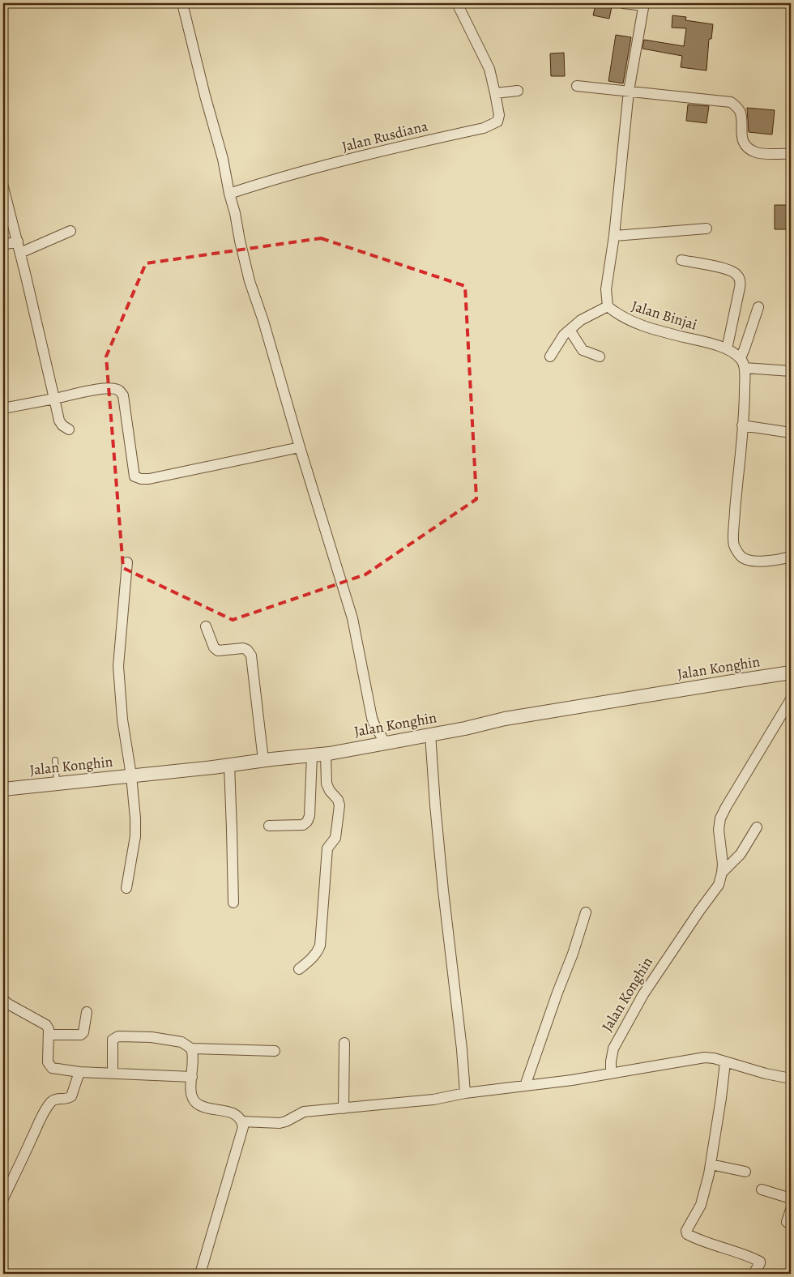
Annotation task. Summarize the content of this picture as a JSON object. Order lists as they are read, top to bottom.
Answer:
{
  "streets": {
    "street": ["Jalan Rusdiana", "Jalan Binjai", "Jalan Konghin"]
  }
}
